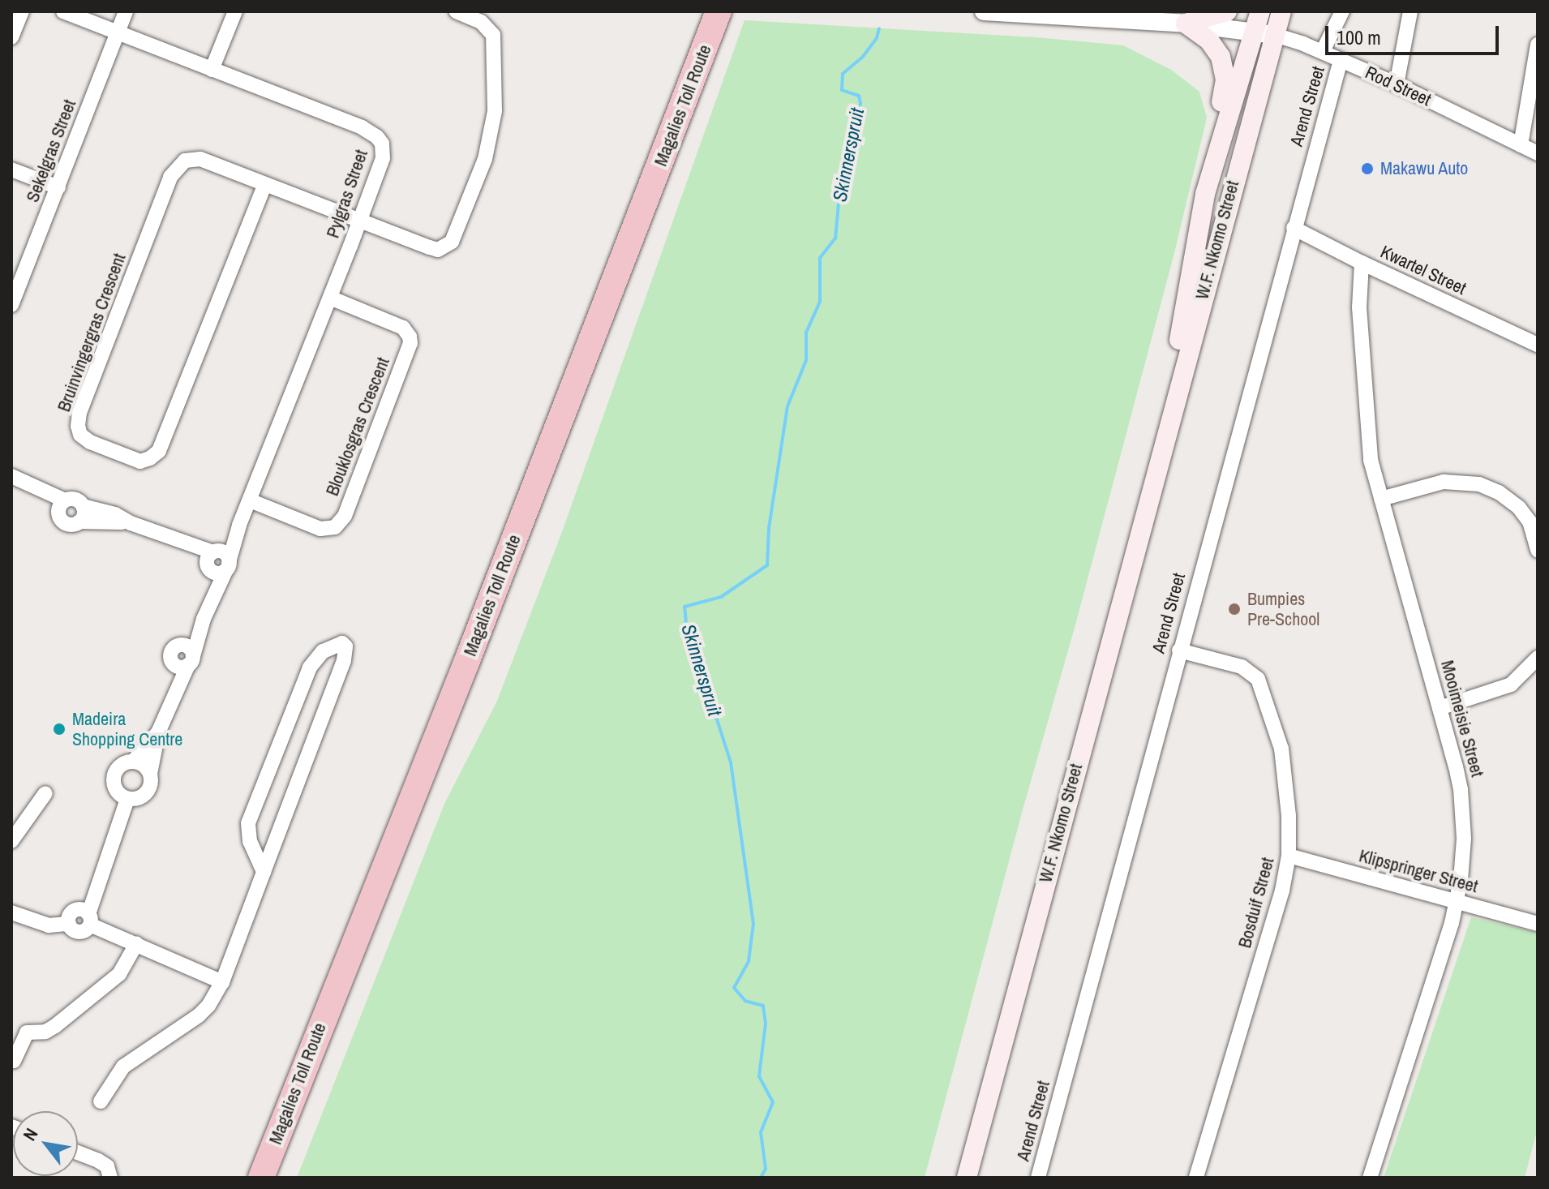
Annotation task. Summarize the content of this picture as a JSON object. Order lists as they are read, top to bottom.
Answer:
{
  "streets": {
    "highway": ["Magalies Toll Route"],
    "main road": ["W.F. Nkomo Street"],
    "street": [
      "Rod Street",
      "Arend Street",
      "Sekelgras Street",
      "Pylgras Street",
      "Kwartel Street",
      "Bruinvingergras Crescent",
      "Blouklosgras Crescent",
      "Mooimeisie Street",
      "Klipspringer Street",
      "Bosduif Street"
    ]
  },
  "crossings": [
    ["Rod Street", "Arend Street"],
    ["Rod Street", "W.F. Nkomo Street"],
    ["Arend Street", "Kwartel Street"],
    ["Arend Street", "Bosduif Street"],
    ["Sekelgras Street", "Pylgras Street"],
    ["Pylgras Street", "Bruinvingergras Crescent"],
    ["Pylgras Street", "Blouklosgras Crescent"],
    ["Kwartel Street", "Mooimeisie Street"],
    ["Mooimeisie Street", "Klipspringer Street"],
    ["Klipspringer Street", "Bosduif Street"]
  ],
  "water": ["Skinnerspruit"],
  "places": ["Makawu Auto", "Bumpies Pre-School", "Madeira Shopping Centre"],
  "scale_bar": "100 m",
  "north": "top left"
}
